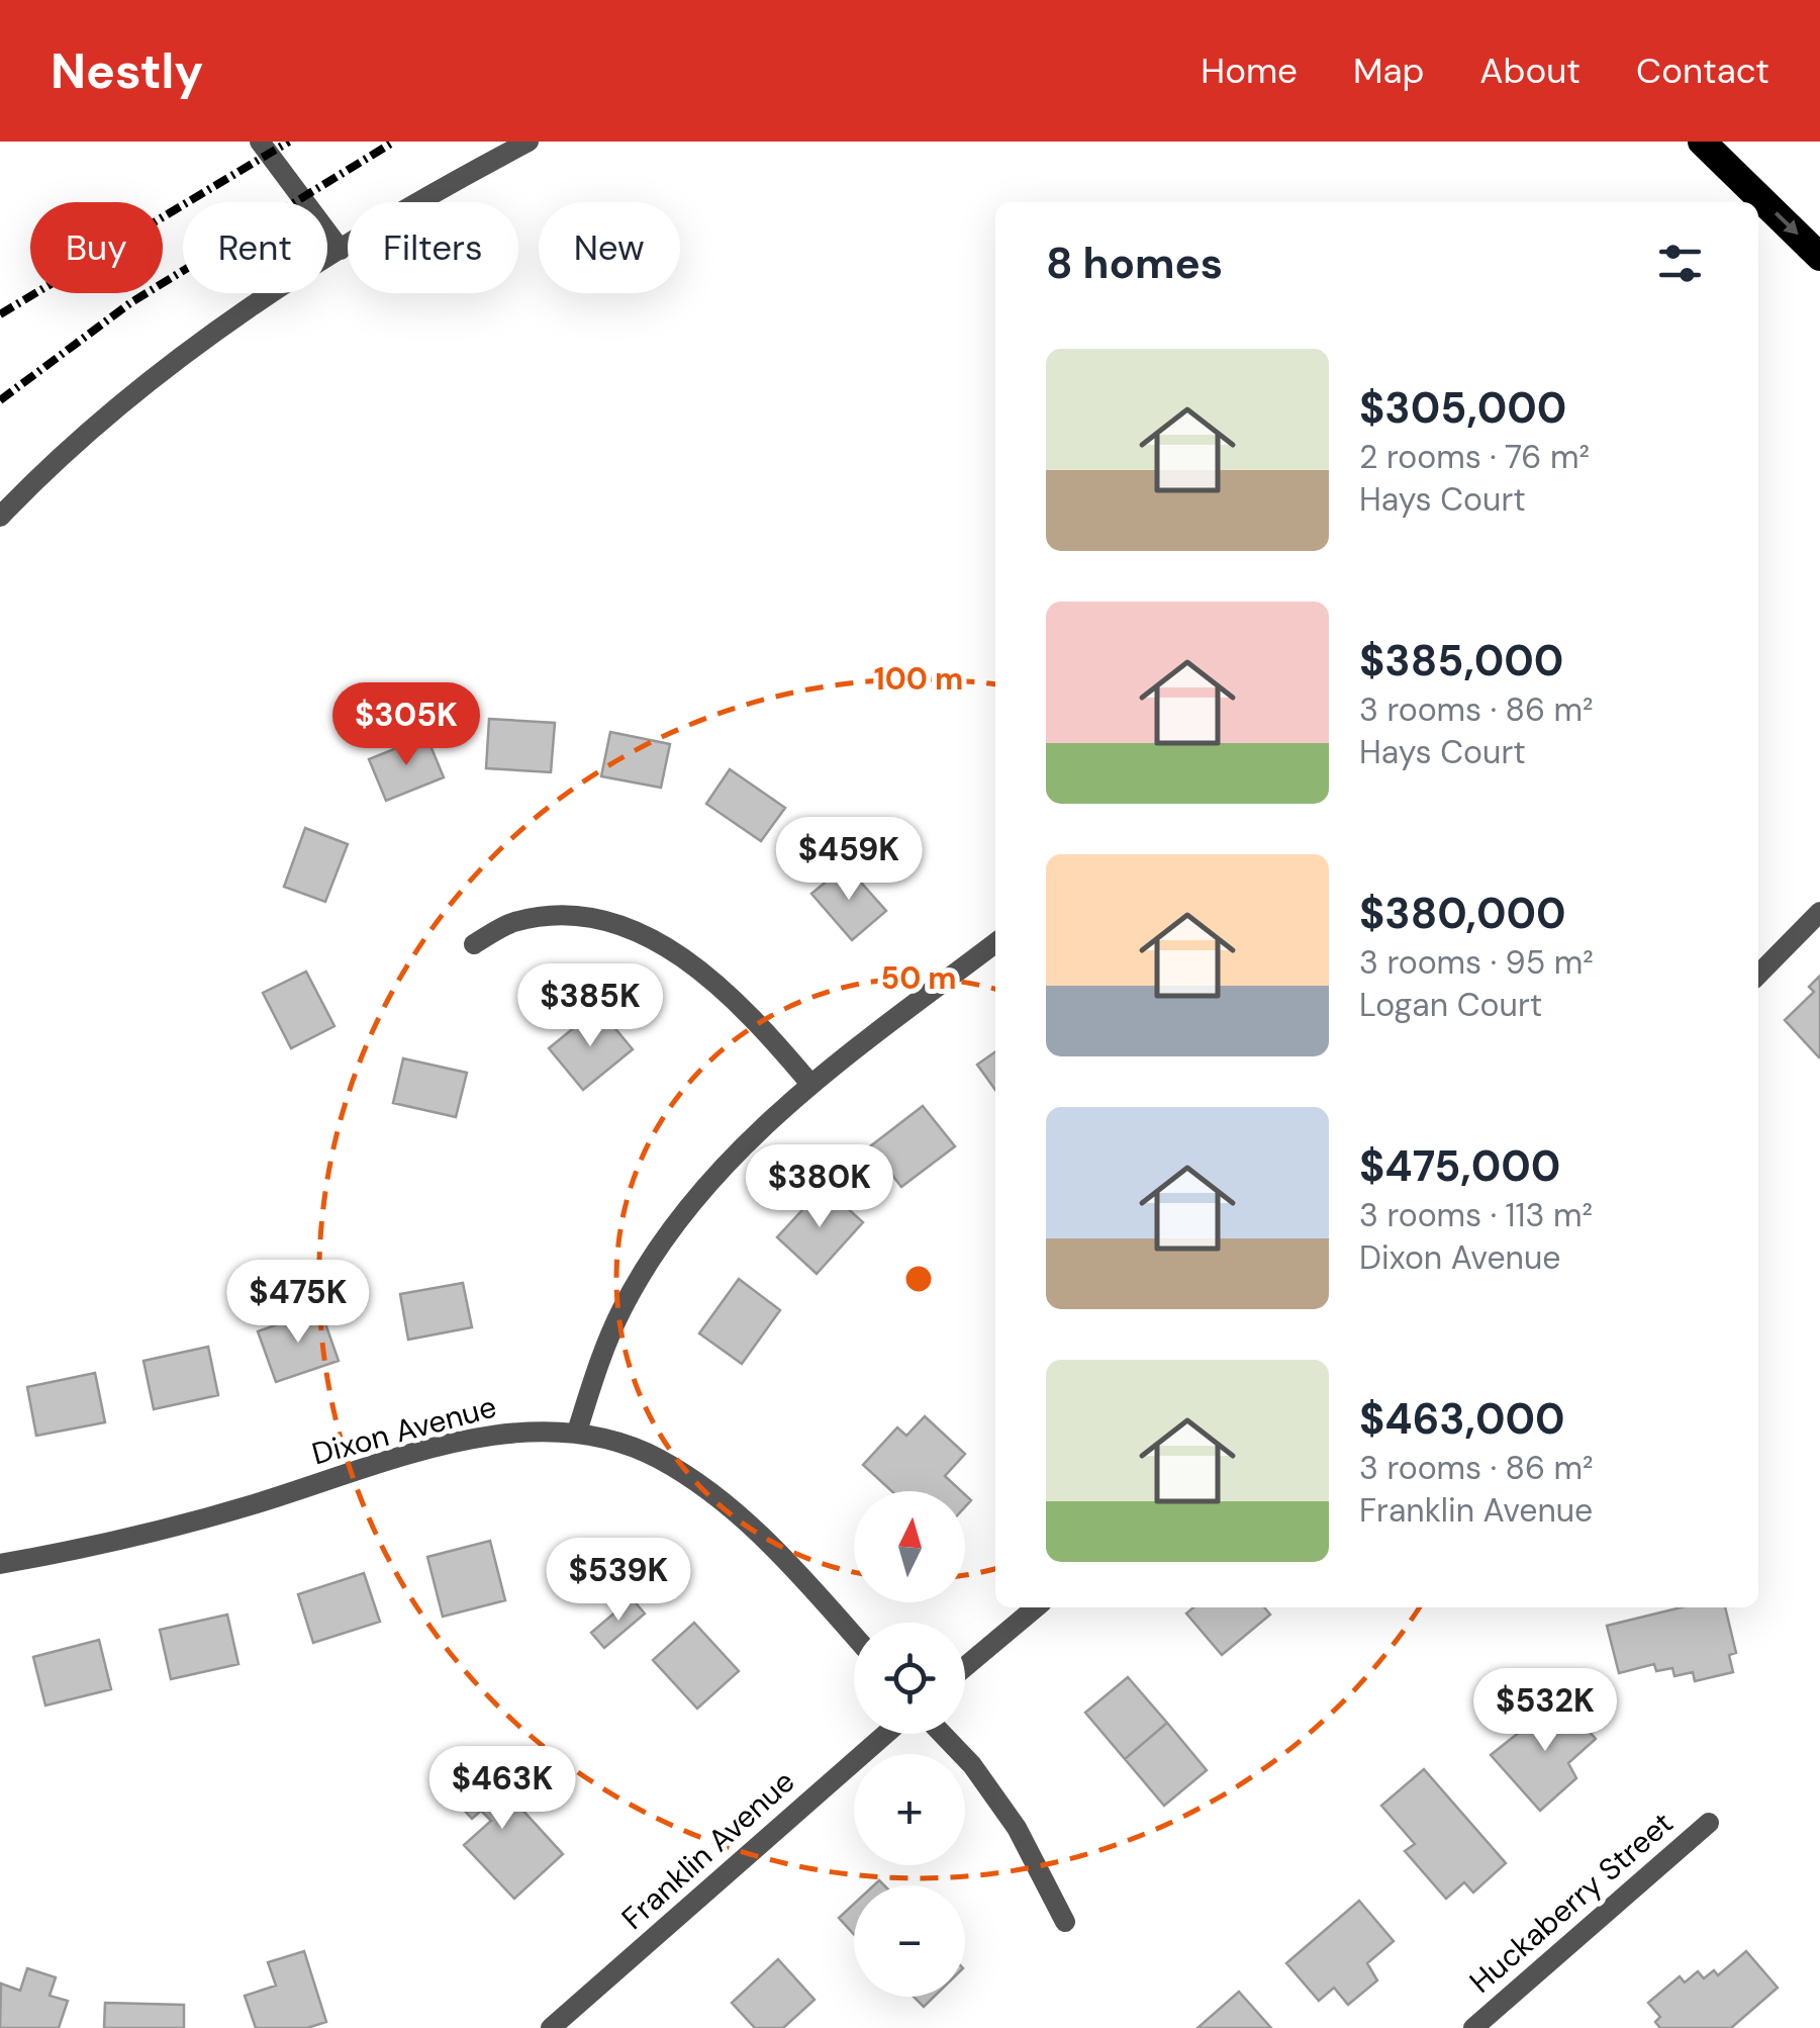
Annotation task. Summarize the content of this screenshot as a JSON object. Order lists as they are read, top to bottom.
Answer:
{
  "streets": {
    "street": ["Dixon Avenue", "Franklin Avenue", "Huckaberry Street"]
  },
  "north": "top",
  "page": {
    "header": "Nestly",
    "nav": [
      "Home",
      "Map",
      "About",
      "Contact"
    ],
    "chip": [
      "Buy",
      "Rent",
      "Filters",
      "New"
    ],
    "heading": "8 homes",
    "list": [
      {
        "name": "$305,000",
        "note": "2 rooms · 76 m² · Hays Court"
      },
      {
        "name": "$385,000",
        "note": "3 rooms · 86 m² · Hays Court"
      },
      {
        "name": "$380,000",
        "note": "3 rooms · 95 m² · Logan Court"
      },
      {
        "name": "$475,000",
        "note": "3 rooms · 113 m² · Dixon Avenue"
      },
      {
        "name": "$463,000",
        "note": "3 rooms · 86 m² · Franklin Avenue"
      }
    ],
    "price": [
      "$305K",
      "$459K",
      "$385K",
      "$380K",
      "$475K",
      "$539K",
      "$532K",
      "$463K"
    ],
    "map_buttons": ["+", "−"]
  },
  "rings": ["100 m", "50 m"]
}
